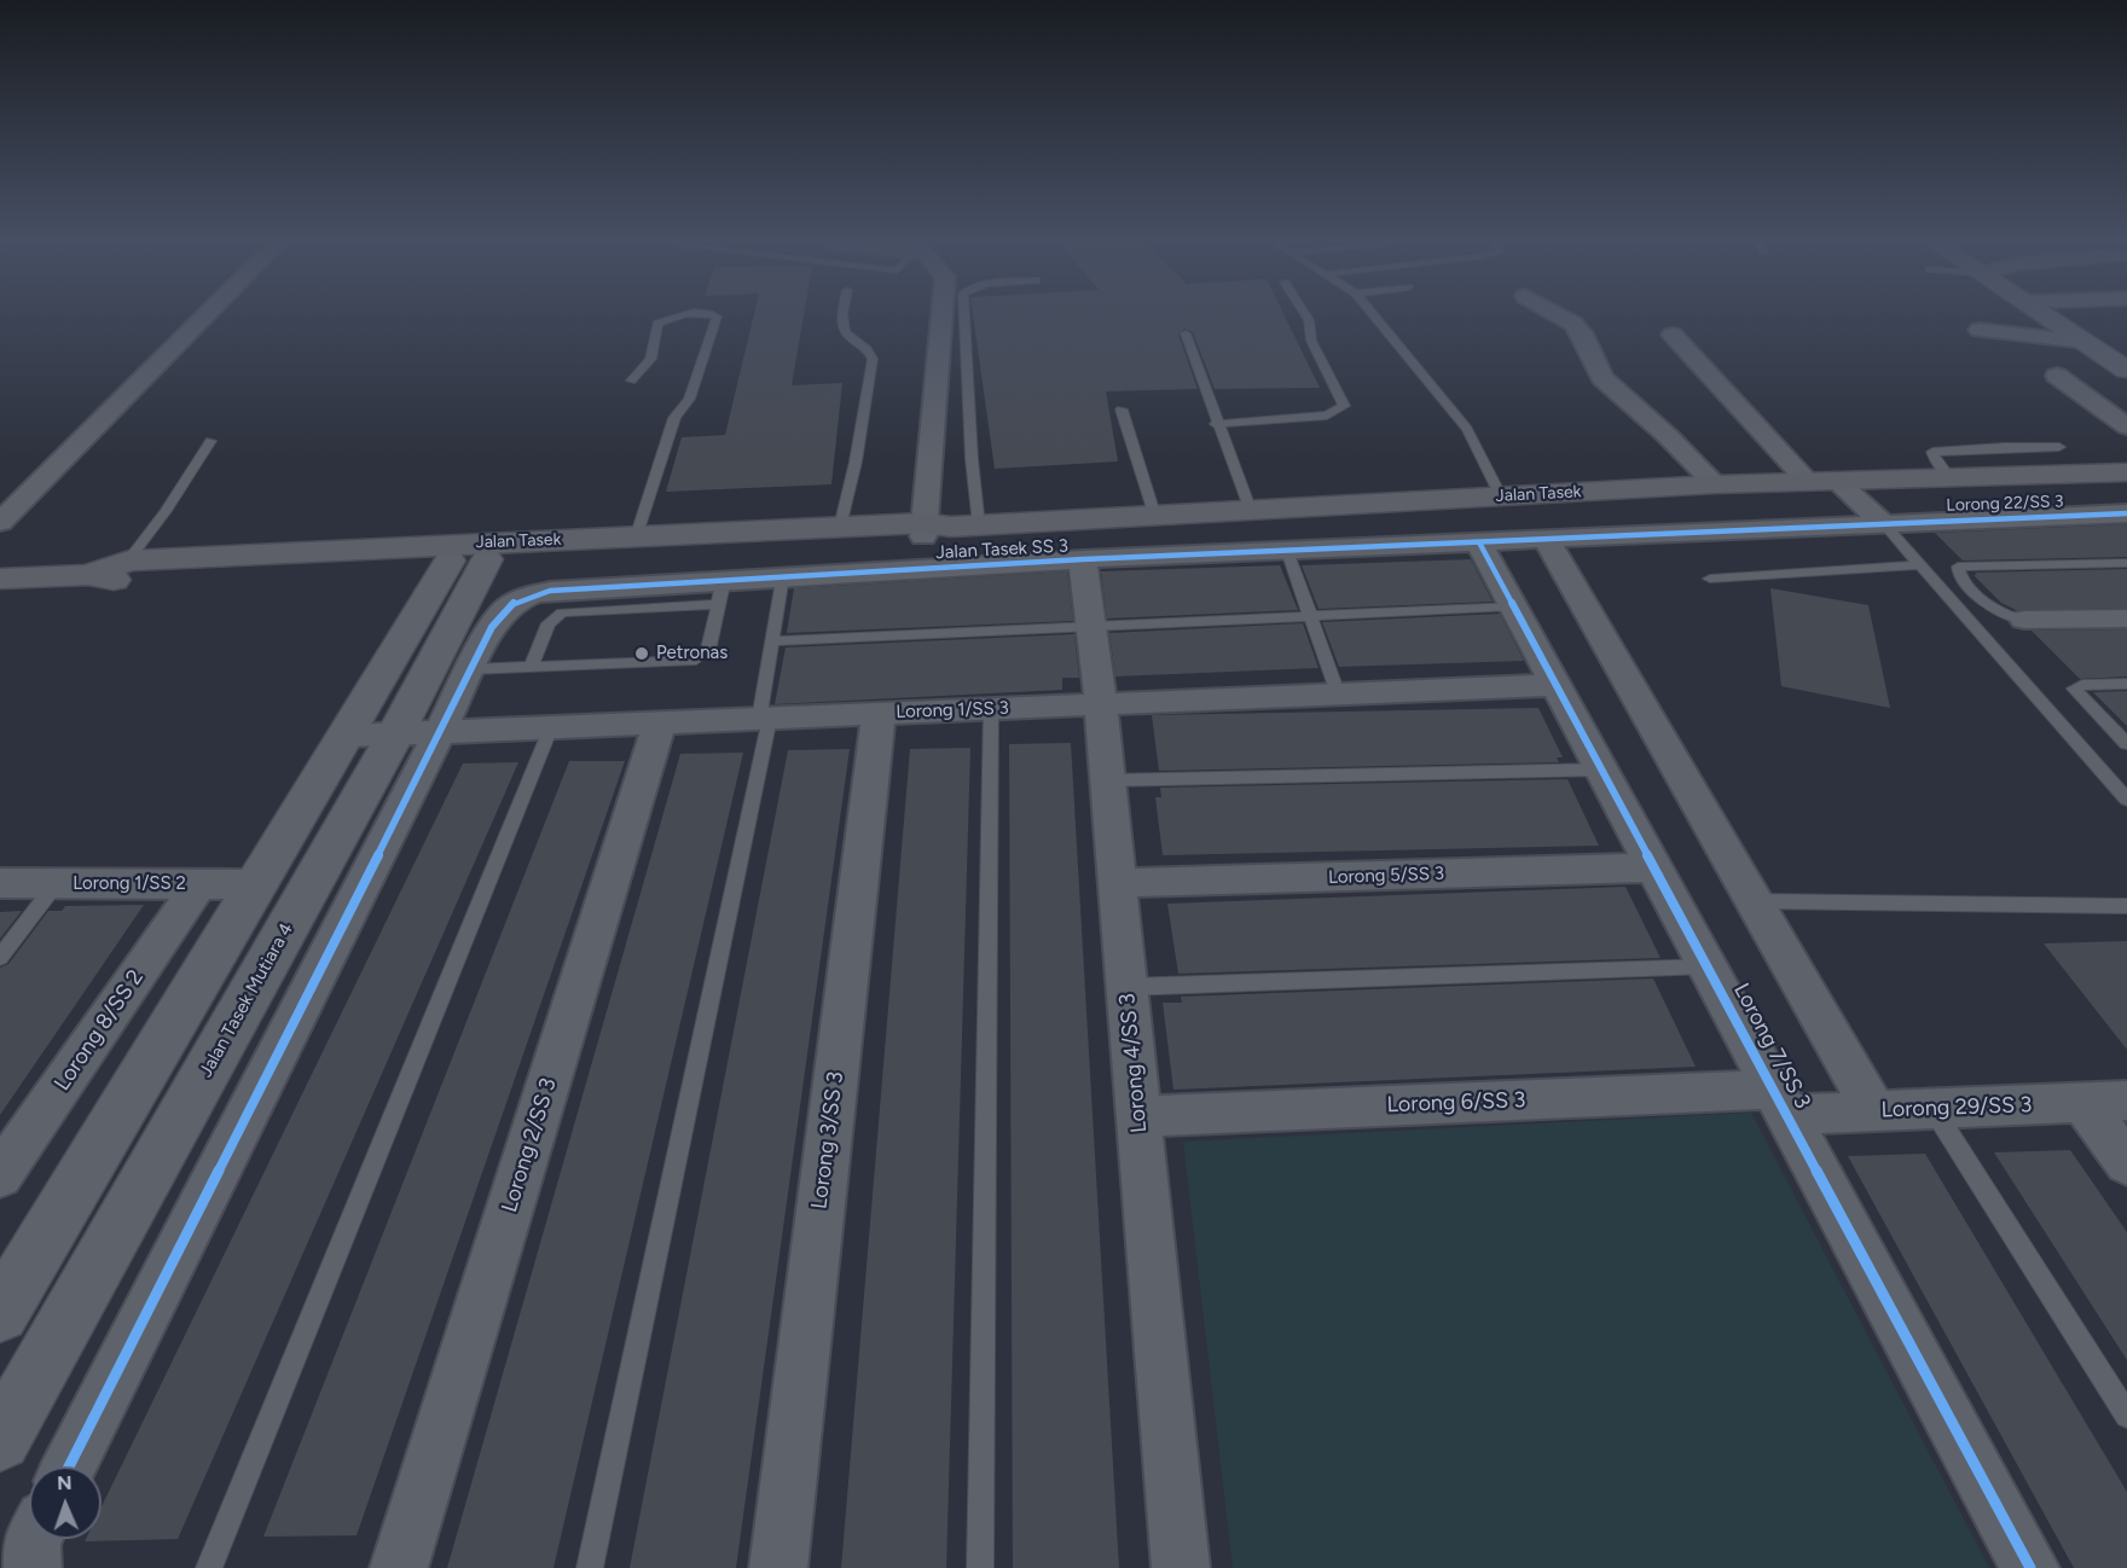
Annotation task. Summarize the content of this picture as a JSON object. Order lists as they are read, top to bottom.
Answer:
{
  "streets": {
    "main road": ["Jalan Tasek"],
    "street": [
      "Lorong 22/SS 3",
      "Jalan Tasek SS 3",
      "Lorong 1/SS 3",
      "Lorong 5/SS 3",
      "Lorong 1/SS 2",
      "Jalan Tasek Mutiara 4",
      "Lorong 8/SS 2",
      "Lorong 7/SS 3",
      "Lorong 4/SS 3",
      "Lorong 6/SS 3",
      "Lorong 29/SS 3",
      "Lorong 3/SS 3",
      "Lorong 2/SS 3"
    ]
  },
  "crossings": [
    ["Jalan Tasek", "Jalan Tasek Mutiara 4"],
    ["Lorong 22/SS 3", "Jalan Tasek SS 3"],
    ["Jalan Tasek SS 3", "Lorong 7/SS 3"],
    ["Jalan Tasek SS 3", "Lorong 4/SS 3"],
    ["Lorong 1/SS 3", "Jalan Tasek Mutiara 4"],
    ["Lorong 1/SS 3", "Lorong 7/SS 3"],
    ["Lorong 1/SS 3", "Lorong 4/SS 3"],
    ["Lorong 1/SS 3", "Lorong 3/SS 3"],
    ["Lorong 1/SS 3", "Lorong 2/SS 3"],
    ["Lorong 5/SS 3", "Lorong 7/SS 3"],
    ["Lorong 5/SS 3", "Lorong 4/SS 3"],
    ["Lorong 1/SS 2", "Lorong 8/SS 2"],
    ["Lorong 7/SS 3", "Lorong 6/SS 3"],
    ["Lorong 7/SS 3", "Lorong 29/SS 3"],
    ["Lorong 4/SS 3", "Lorong 6/SS 3"],
    ["Lorong 6/SS 3", "Lorong 29/SS 3"]
  ],
  "places": ["Petronas"],
  "north": "top"
}
